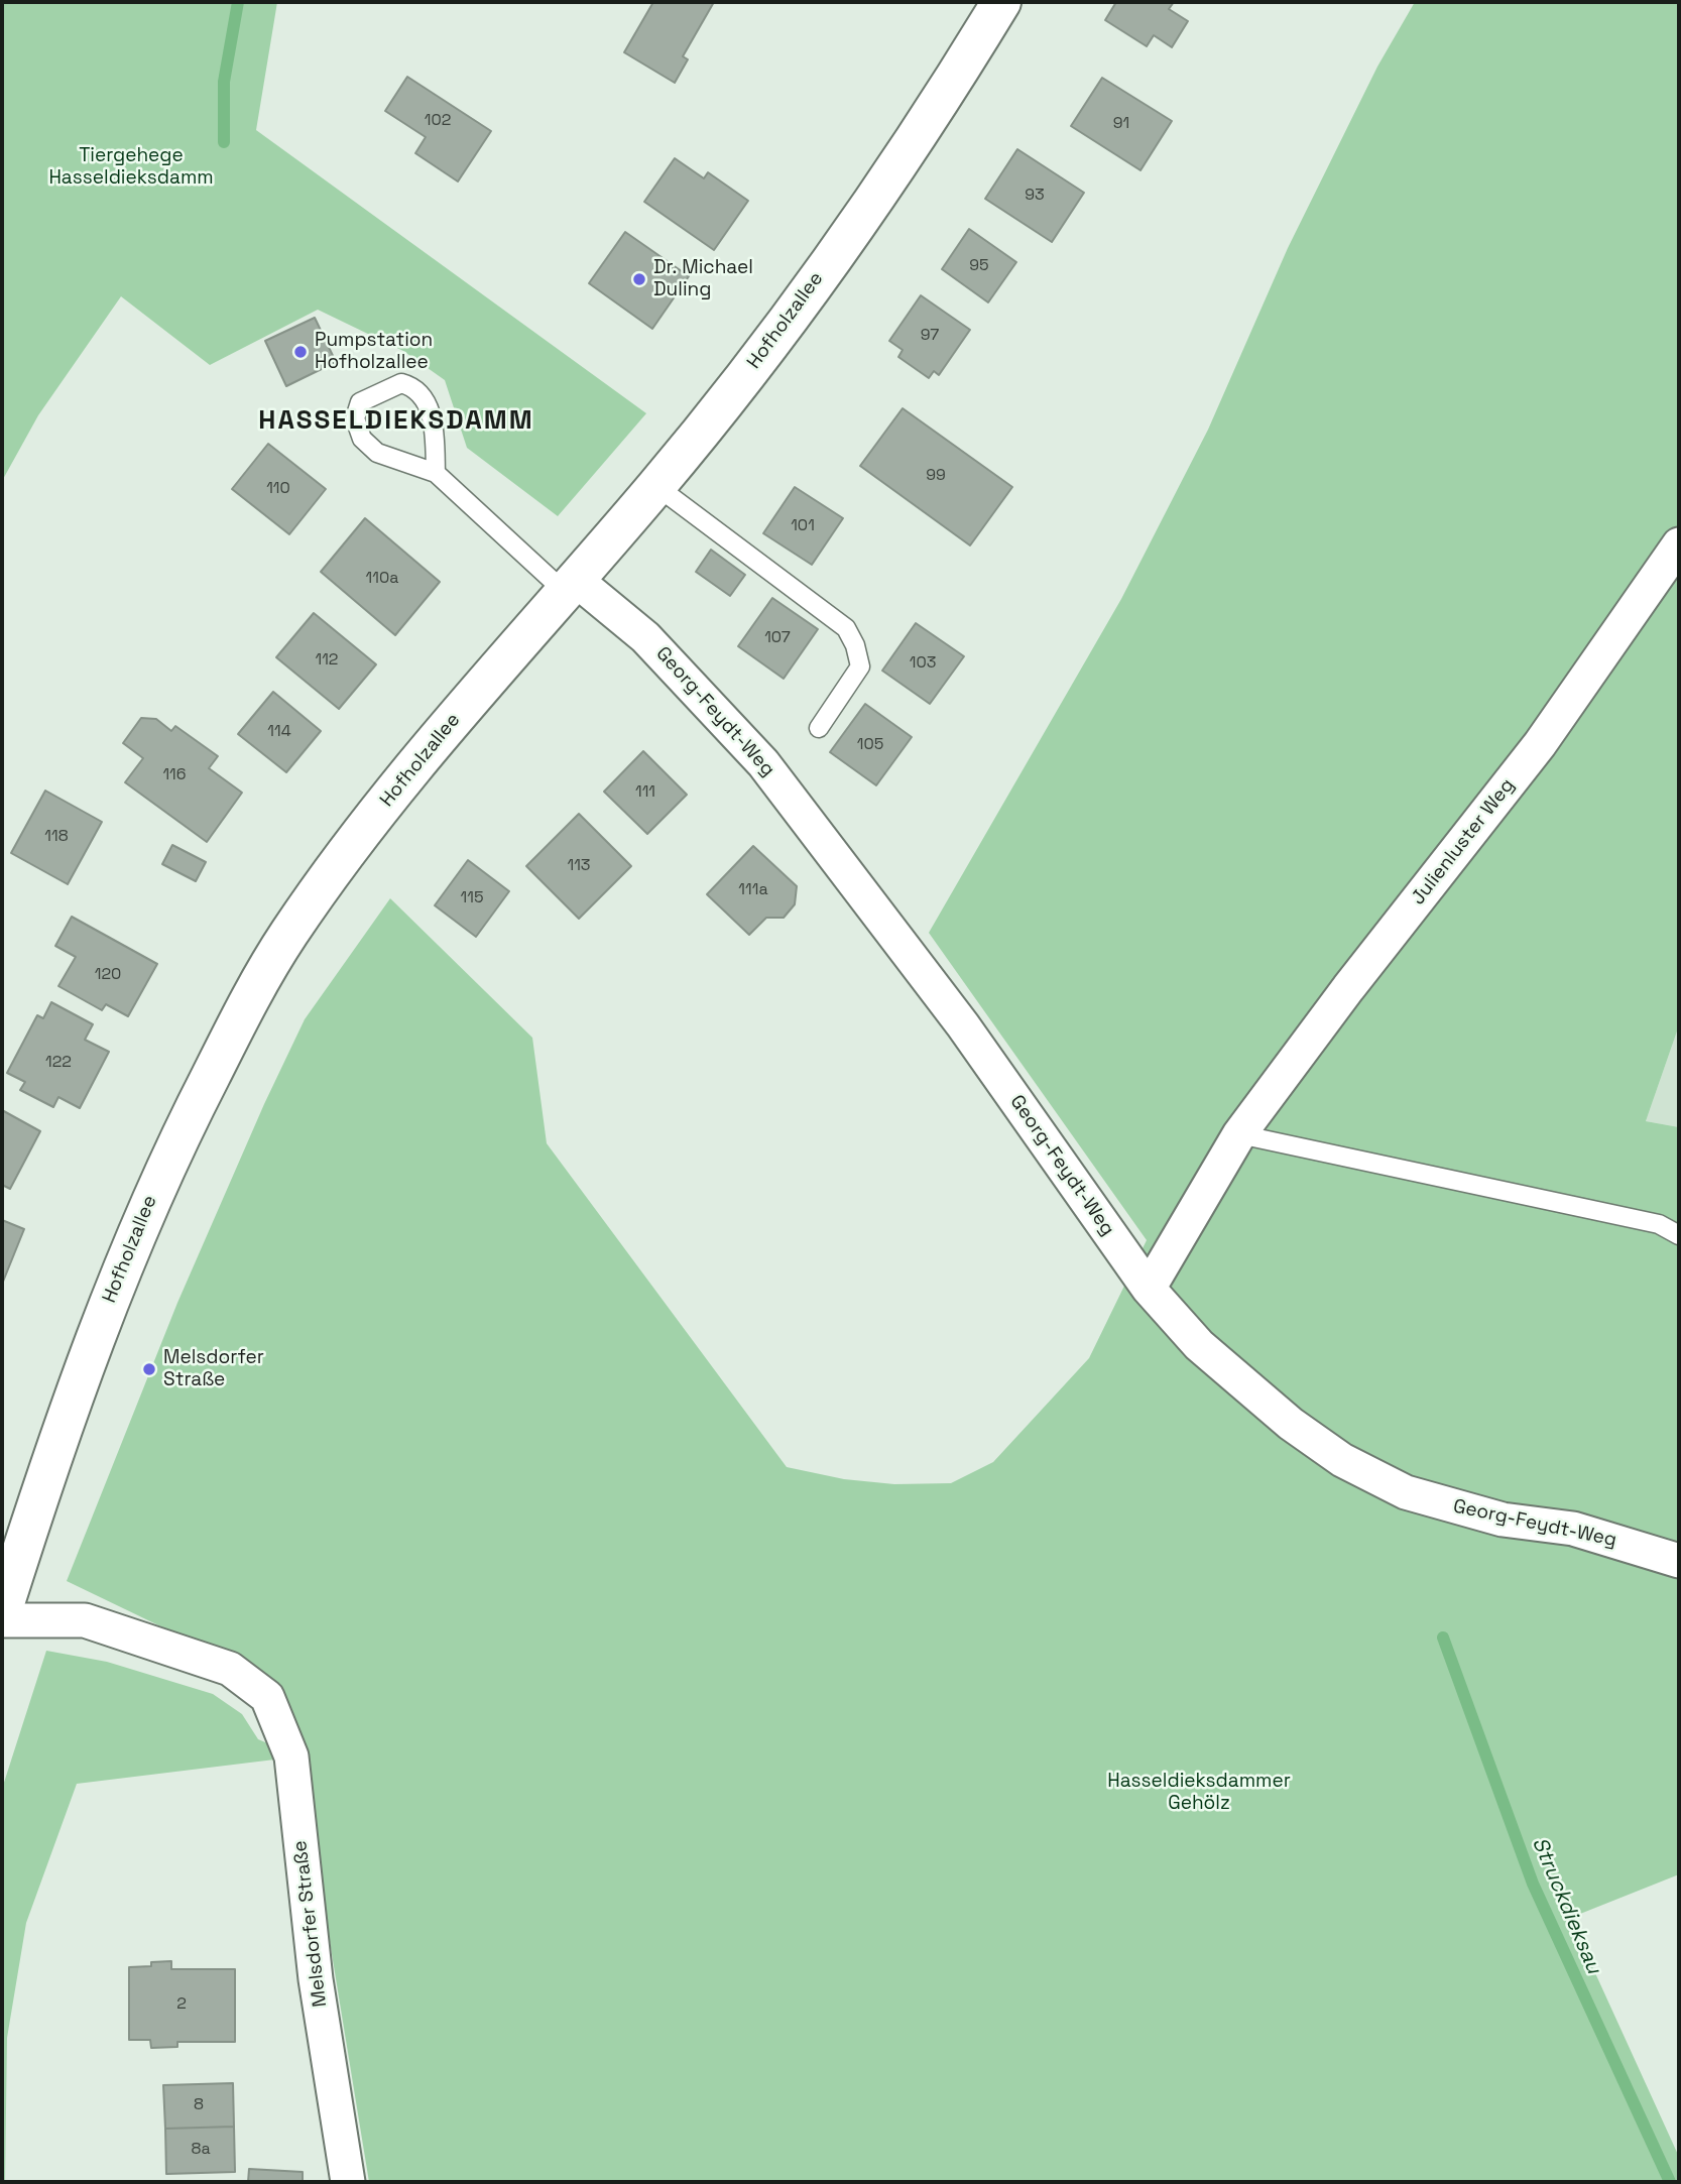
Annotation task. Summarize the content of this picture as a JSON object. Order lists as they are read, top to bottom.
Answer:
{
  "streets": {
    "street": [
      "Hofholzallee",
      "Georg-Feydt-Weg",
      "Julienluster Weg",
      "Melsdorfer Straße"
    ]
  },
  "crossings": [
    ["Hofholzallee", "Georg-Feydt-Weg"],
    ["Georg-Feydt-Weg", "Julienluster Weg"]
  ],
  "districts": ["HASSELDIEKSDAMM"],
  "water": ["Struckdieksau"],
  "parks": ["Tiergehege Hasseldieksdamm", "Hasseldieksdammer Gehölz"],
  "places": ["Dr. Michael Duling", "Pumpstation Hofholzallee", "Melsdorfer Straße"],
  "house_numbers": [
    "102",
    "91",
    "93",
    "95",
    "97",
    "99",
    "110",
    "101",
    "110a",
    "107",
    "112",
    "103",
    "114",
    "105",
    "116",
    "111",
    "118",
    "113",
    "111a",
    "115",
    "120",
    "122",
    "2",
    "8",
    "8a"
  ]
}
